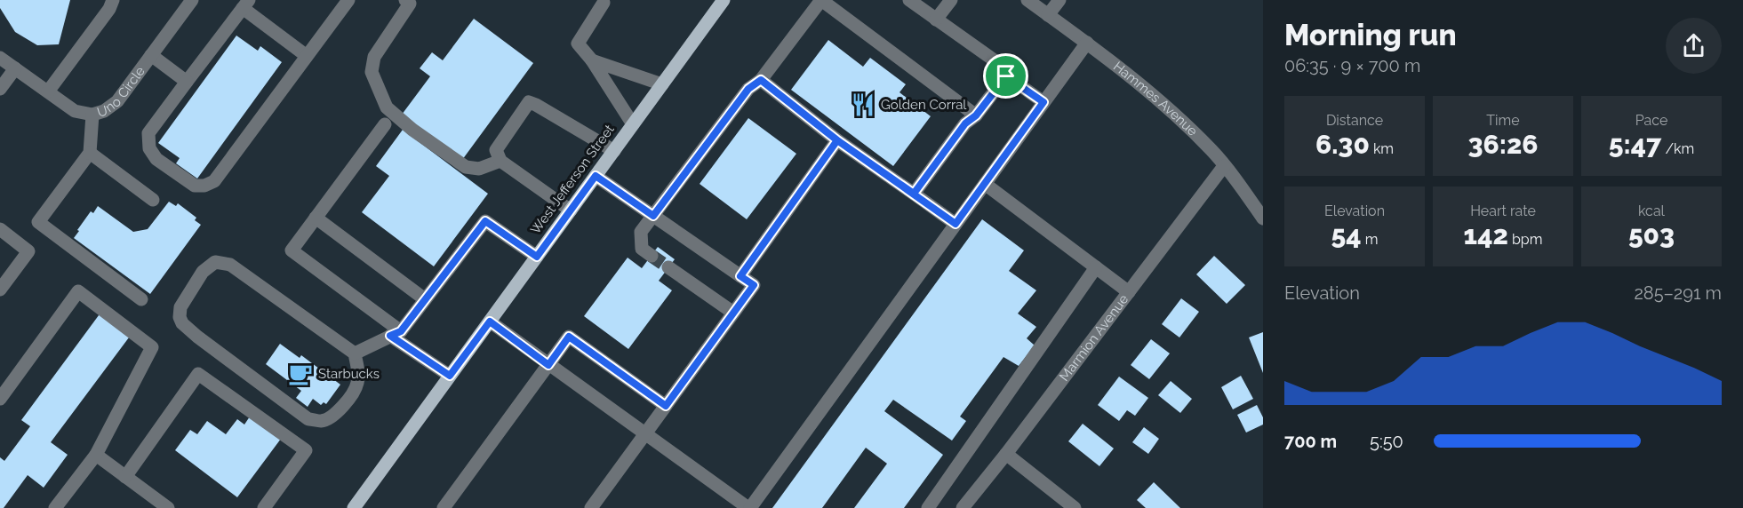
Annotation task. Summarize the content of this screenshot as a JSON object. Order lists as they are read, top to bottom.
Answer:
{
  "streets": {
    "main road": ["West Jefferson Street"],
    "street": ["Uno Circle", "Hammes Avenue", "Marmion Avenue"]
  },
  "crossings": [
    ["Hammes Avenue", "Marmion Avenue"]
  ],
  "places": {
    "restaurant": ["Golden Corral"],
    "cafe": ["Starbucks"]
  },
  "page": {
    "heading": ["Morning run", "06:35 · 9 × 700 m"],
    "stats": [
      ["Distance", "6.30 km"],
      ["Time", "36:26"],
      ["Pace", "5:47 /km"],
      ["Elevation", "54 m"],
      ["Heart rate", "142 bpm"],
      ["kcal", "503"]
    ],
    "chart": ["Elevation", "285–291 m"],
    "list": [
      {
        "name": "700 m",
        "note": "5:50"
      }
    ]
  }
}
